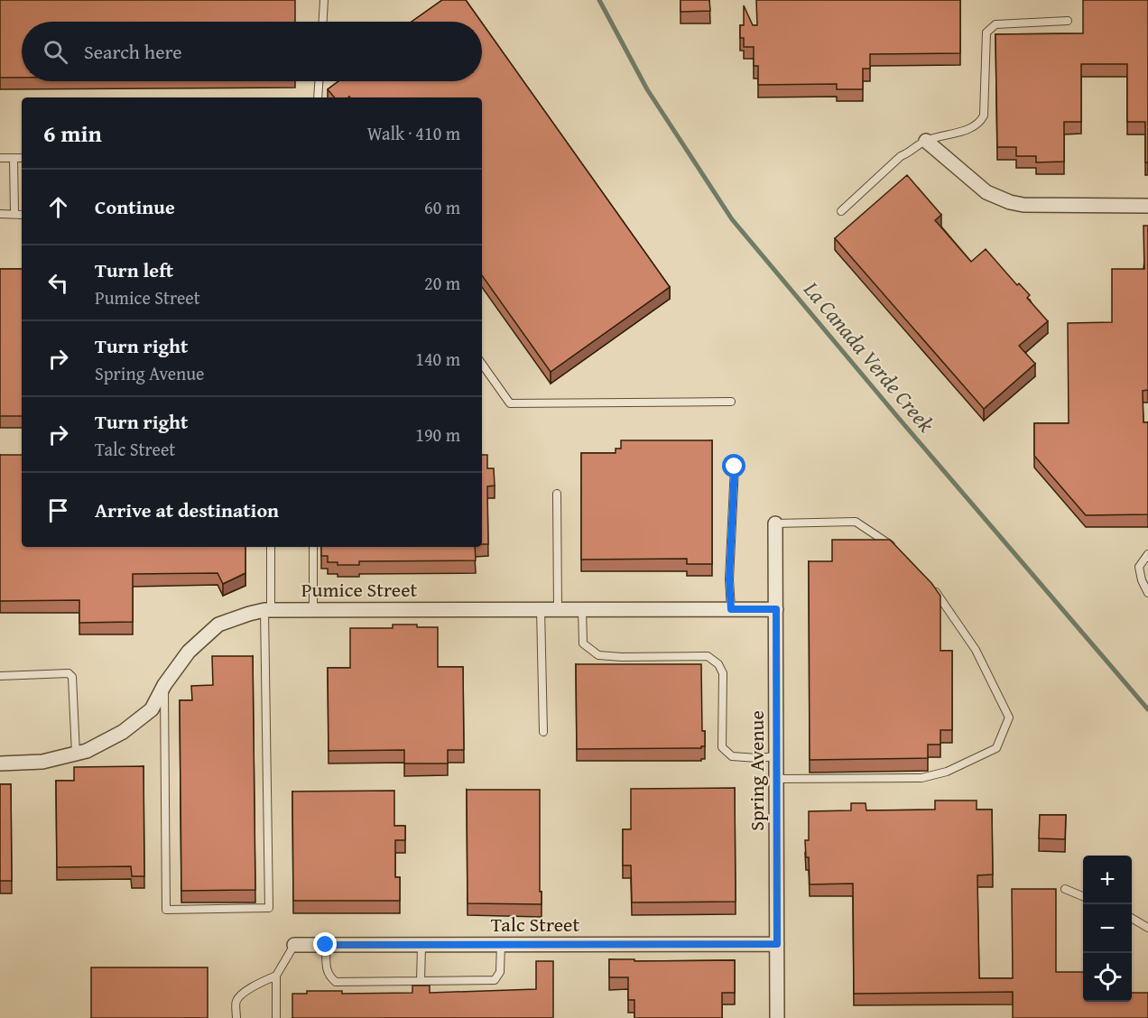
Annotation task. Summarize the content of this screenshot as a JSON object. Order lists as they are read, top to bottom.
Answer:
{
  "streets": {
    "street": ["Pumice Street", "Spring Avenue", "Talc Street"]
  },
  "crossings": [
    ["Pumice Street", "Spring Avenue"],
    ["Spring Avenue", "Talc Street"]
  ],
  "water": ["La Canada Verde Creek"],
  "page": {
    "search": "Search here",
    "heading": ["6 min", "Walk · 410 m"],
    "list": [
      ["Continue", "60 m"],
      ["Turn left", "Pumice Street", "20 m"],
      ["Turn right", "Spring Avenue", "140 m"],
      ["Turn right", "Talc Street", "190 m"],
      "Arrive at destination"
    ],
    "map_buttons": ["+", "−"]
  }
}
